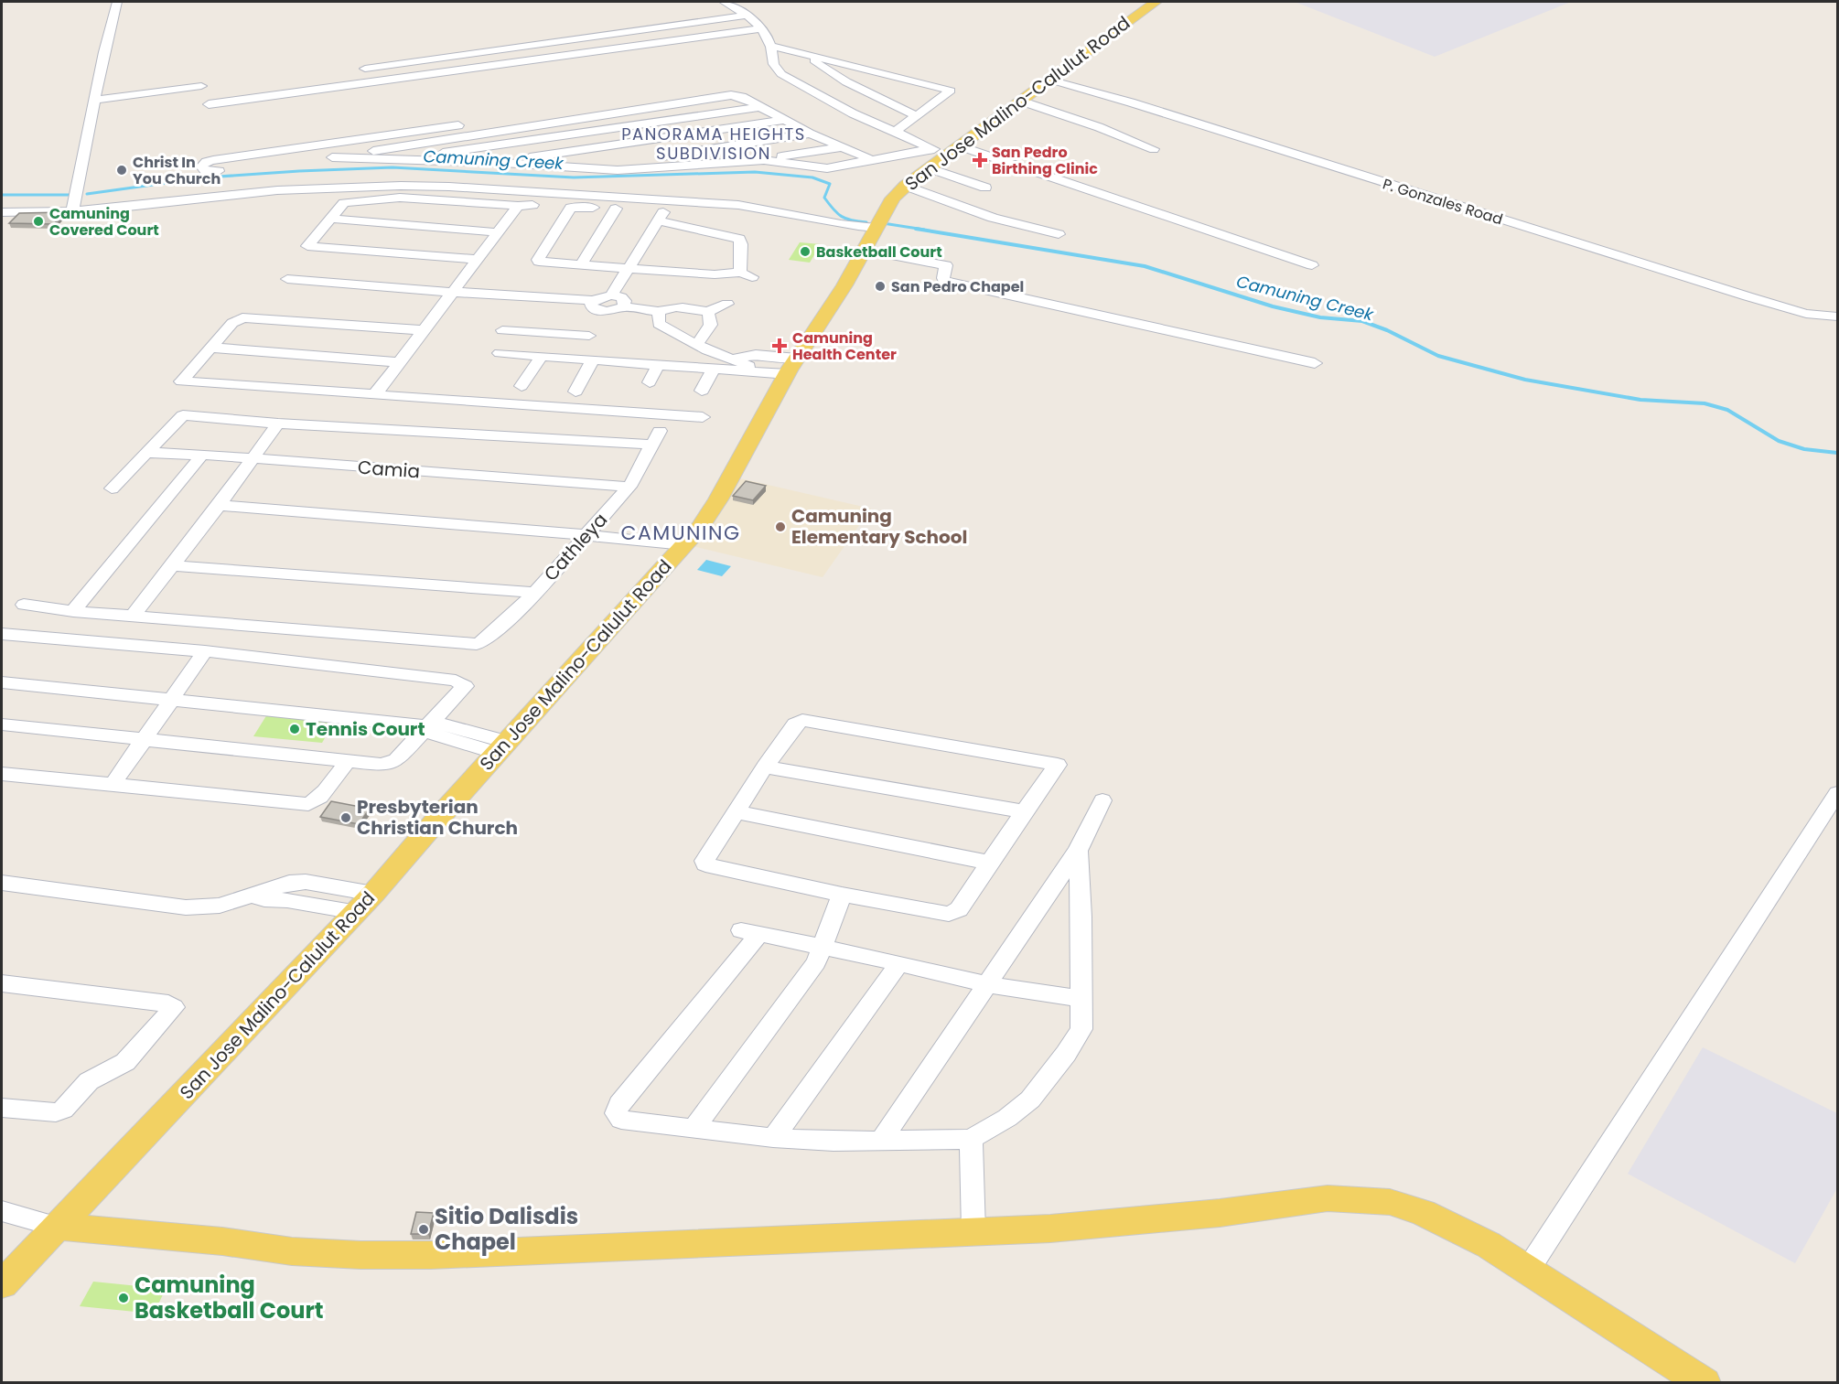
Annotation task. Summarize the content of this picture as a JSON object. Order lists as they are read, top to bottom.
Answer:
{
  "streets": {
    "main road": ["San Jose Malino-Calulut Road"],
    "street": ["P. Gonzales Road", "Camia", "Cathleya"]
  },
  "crossings": [
    ["San Jose Malino-Calulut Road", "P. Gonzales Road"],
    ["Camia", "Cathleya"]
  ],
  "districts": ["PANORAMA HEIGHTS SUBDIVISION", "CAMUNING"],
  "water": ["Camuning Creek"],
  "places": {
    "health": ["San Pedro Birthing Clinic", "Camuning Health Center"],
    "other": [
      "Christ In You Church",
      "Camuning Covered Court",
      "Basketball Court",
      "San Pedro Chapel",
      "Camuning Elementary School",
      "Tennis Court",
      "Presbyterian Christian Church",
      "Sitio Dalisdis Chapel",
      "Camuning Basketball Court"
    ]
  }
}
